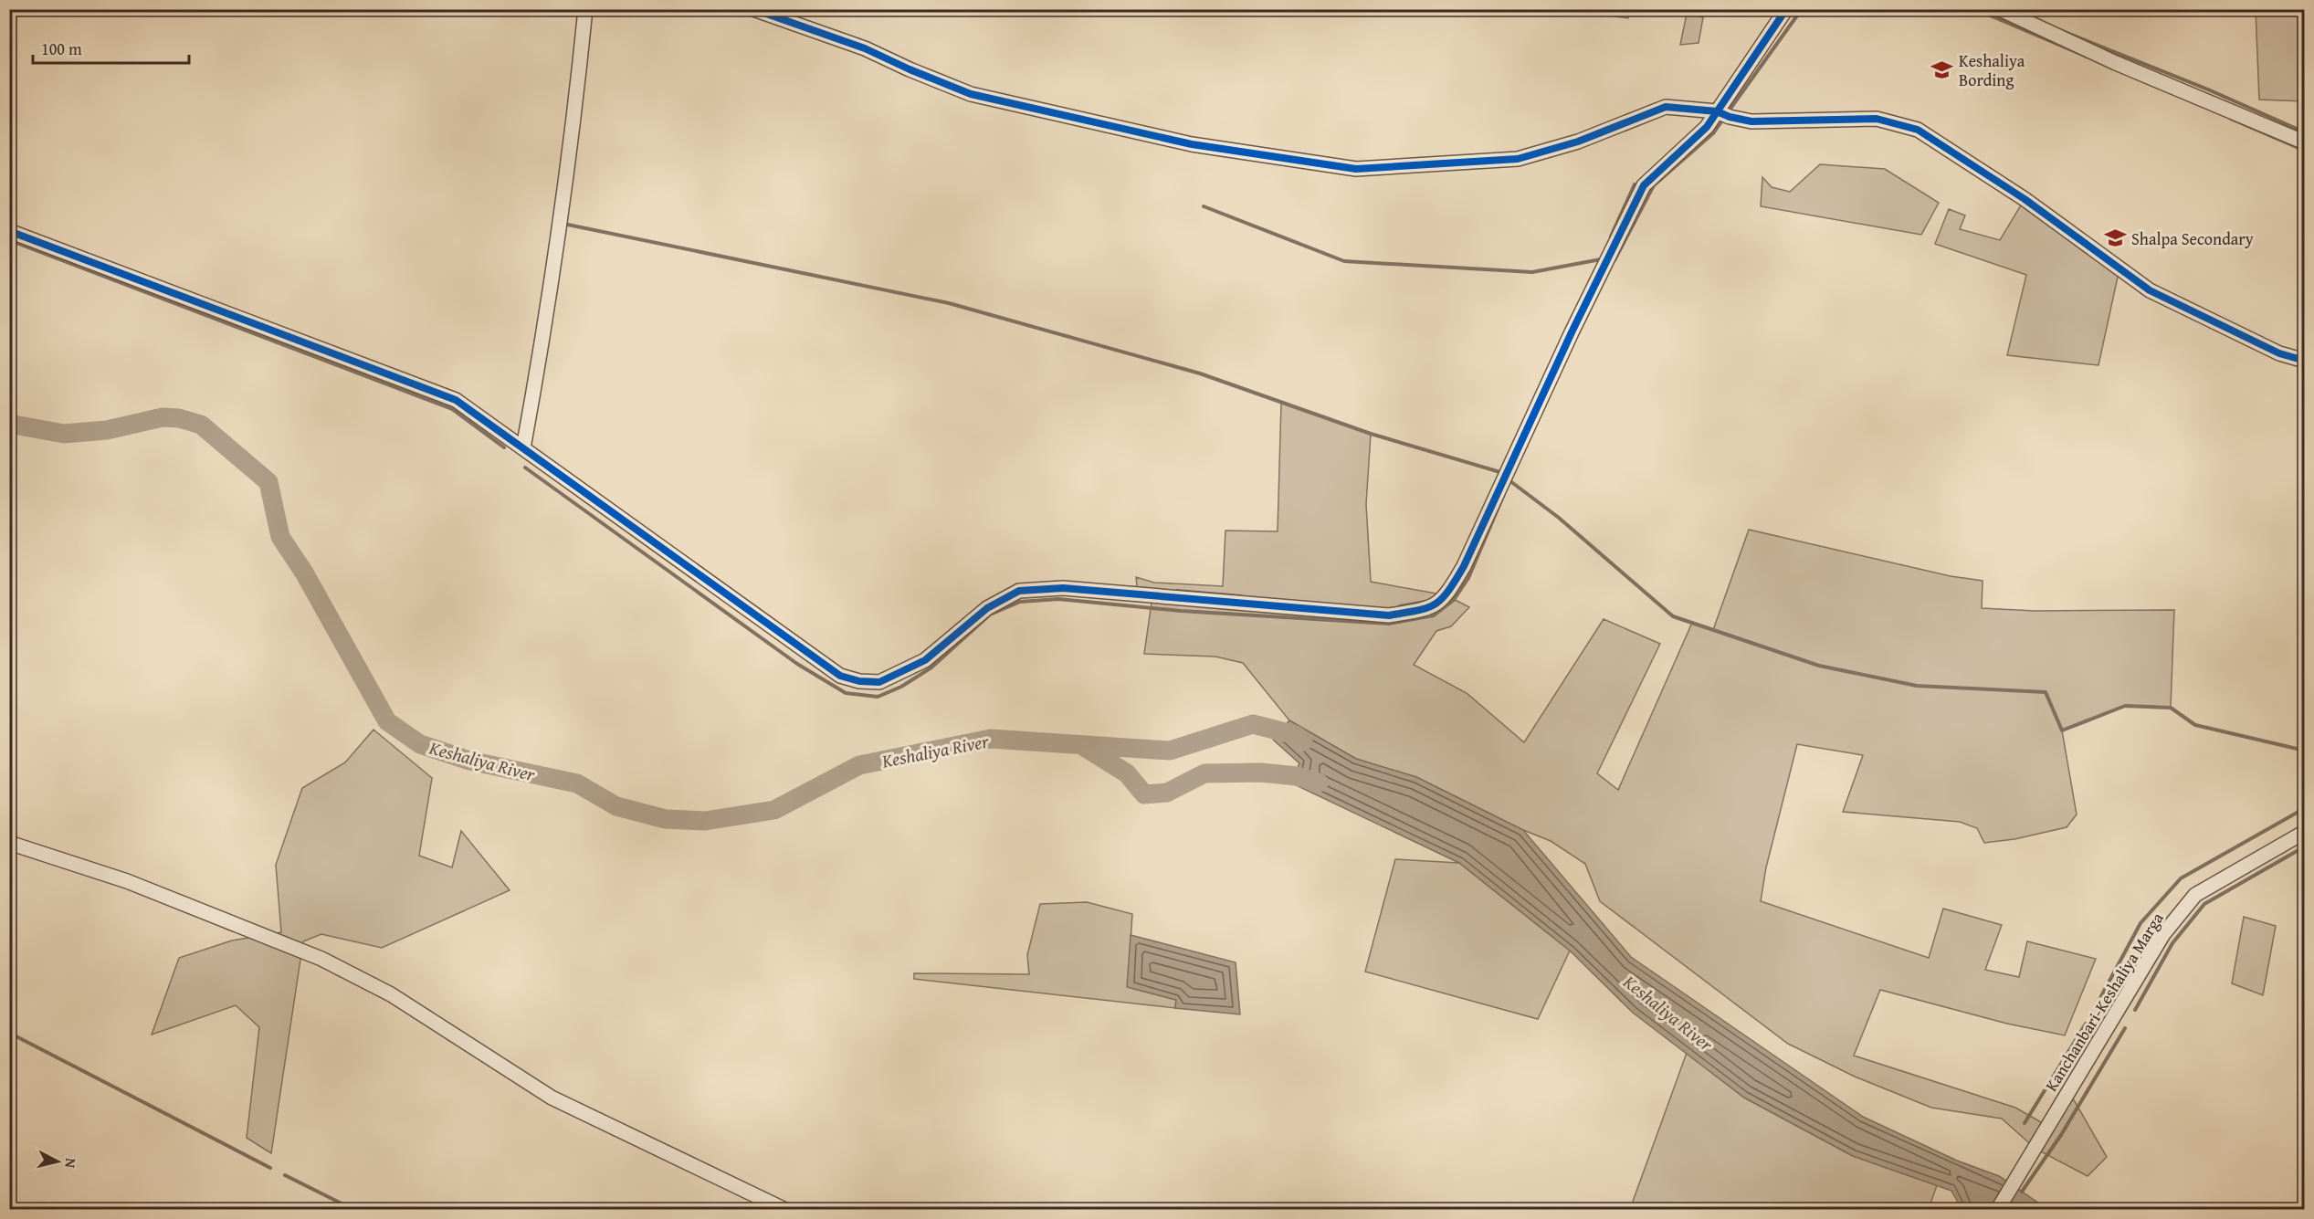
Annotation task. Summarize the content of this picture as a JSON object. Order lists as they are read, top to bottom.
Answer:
{
  "streets": {
    "street": ["Kanchanbari-Keshaliya Marga"]
  },
  "water": ["Keshaliya River"],
  "places": {
    "school or university": ["Keshaliya Bording", "Shalpa Secondary"]
  },
  "scale_bar": "100 m",
  "north": "right"
}
